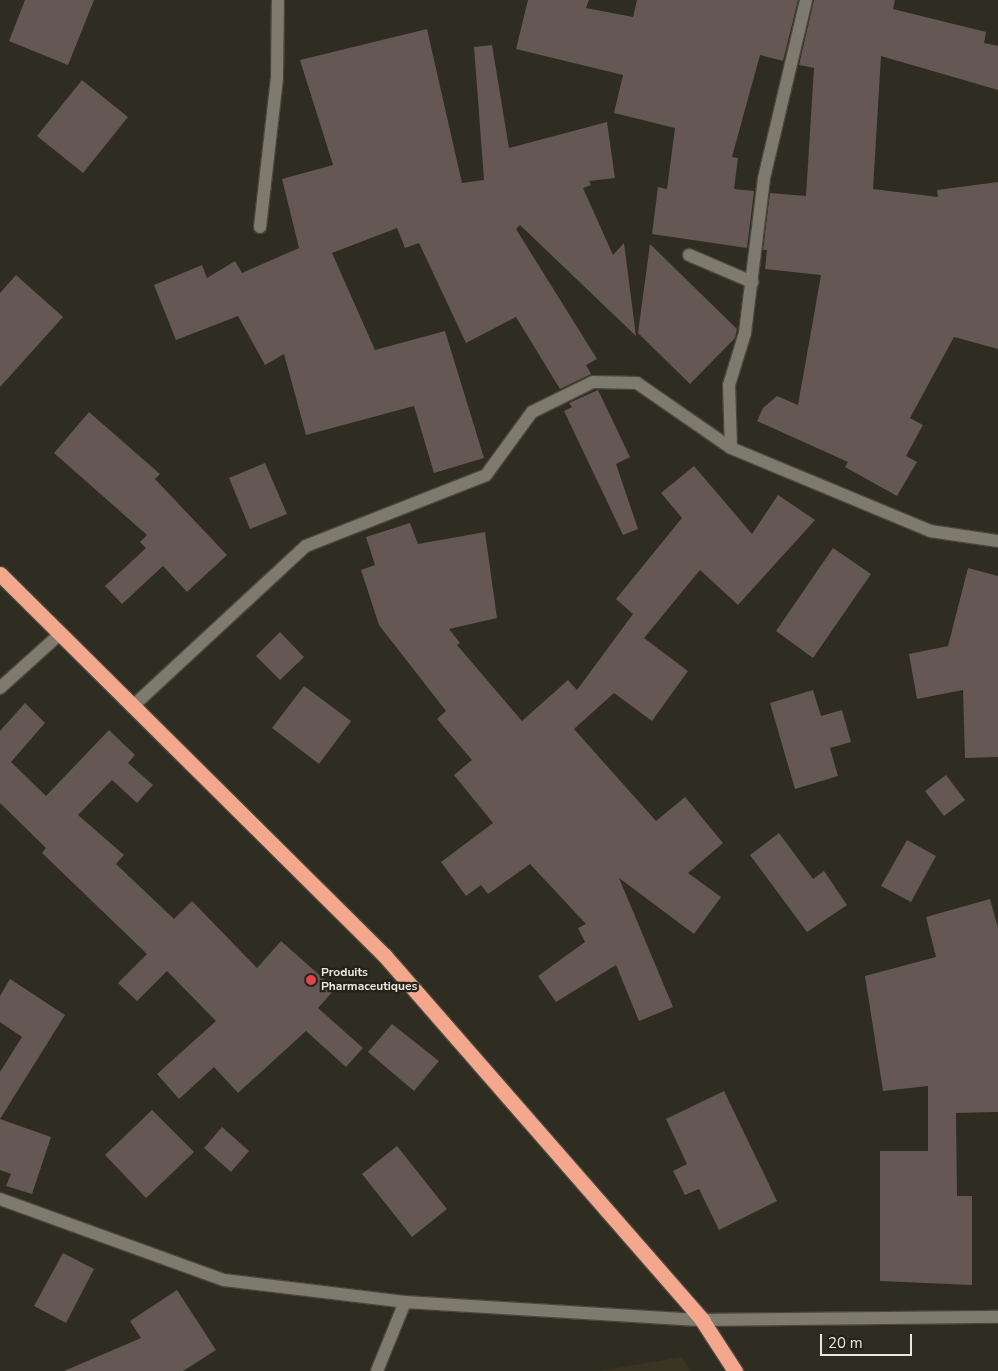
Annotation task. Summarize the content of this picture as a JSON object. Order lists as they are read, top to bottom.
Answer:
{
  "places": ["Produits Pharmaceutiques"],
  "scale_bar": "20 m"
}
